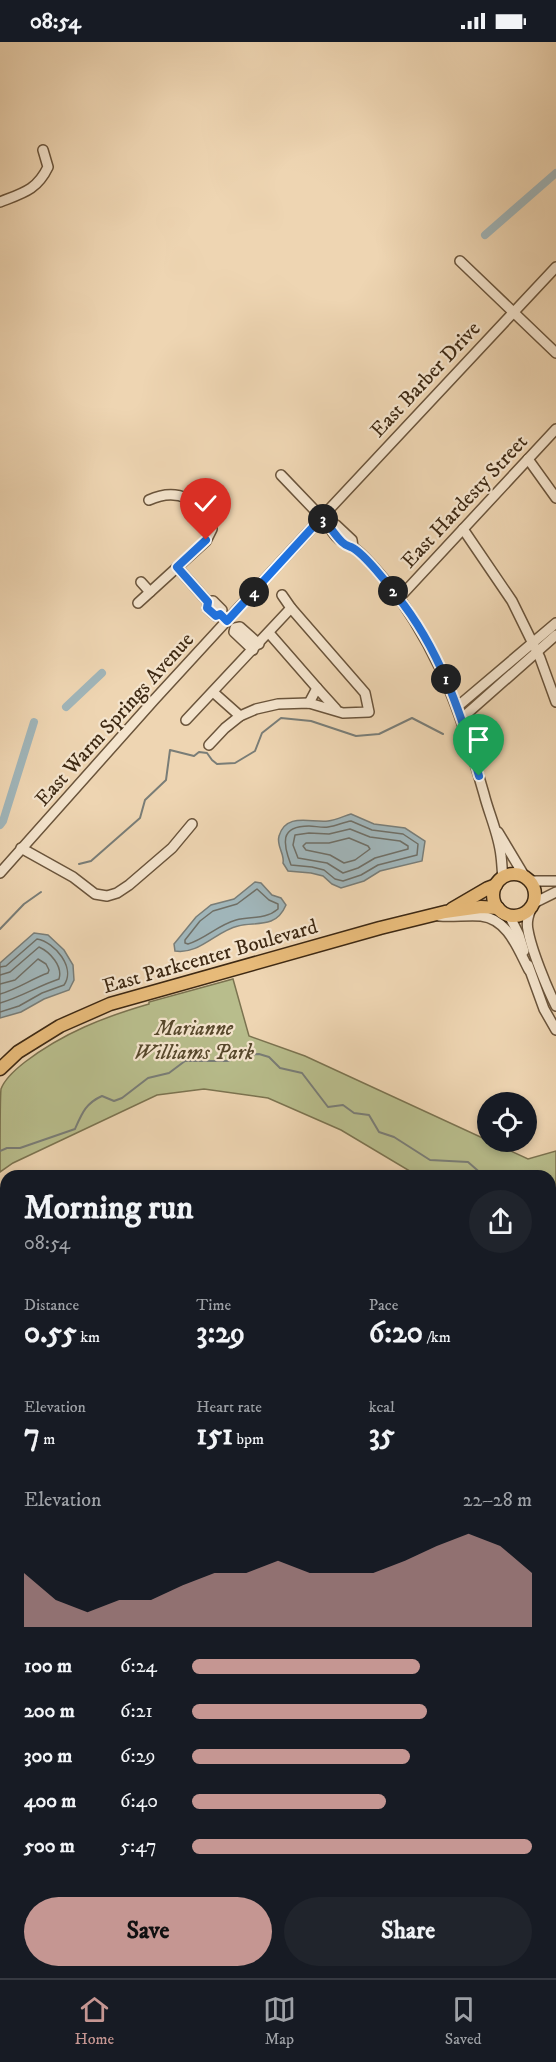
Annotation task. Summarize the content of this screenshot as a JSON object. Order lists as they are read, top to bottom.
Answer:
{
  "streets": {
    "main road": ["East Parkcenter Boulevard"],
    "street": ["East Barber Drive", "East Hardesty Street", "East Warm Springs Avenue"]
  },
  "crossings": [
    ["East Barber Drive", "East Warm Springs Avenue"]
  ],
  "parks": ["Marianne Williams Park"],
  "page": {
    "status": "08:54",
    "pins": [
      "3",
      "2",
      "4",
      "1"
    ],
    "heading": ["Morning run", "08:54"],
    "stats": [
      ["Distance", "0.55 km"],
      ["Time", "3:29"],
      ["Pace", "6:20 /km"],
      ["Elevation", "7 m"],
      ["Heart rate", "151 bpm"],
      ["kcal", "35"]
    ],
    "chart": ["Elevation", "22–28 m"],
    "list": [
      {
        "name": "100 m",
        "note": "6:24"
      },
      {
        "name": "200 m",
        "note": "6:21"
      },
      {
        "name": "300 m",
        "note": "6:29"
      },
      {
        "name": "400 m",
        "note": "6:40"
      },
      {
        "name": "500 m",
        "note": "5:47"
      }
    ],
    "buttons": ["Save", "Share"],
    "tabs": ["Home", "Map", "Saved"]
  }
}
